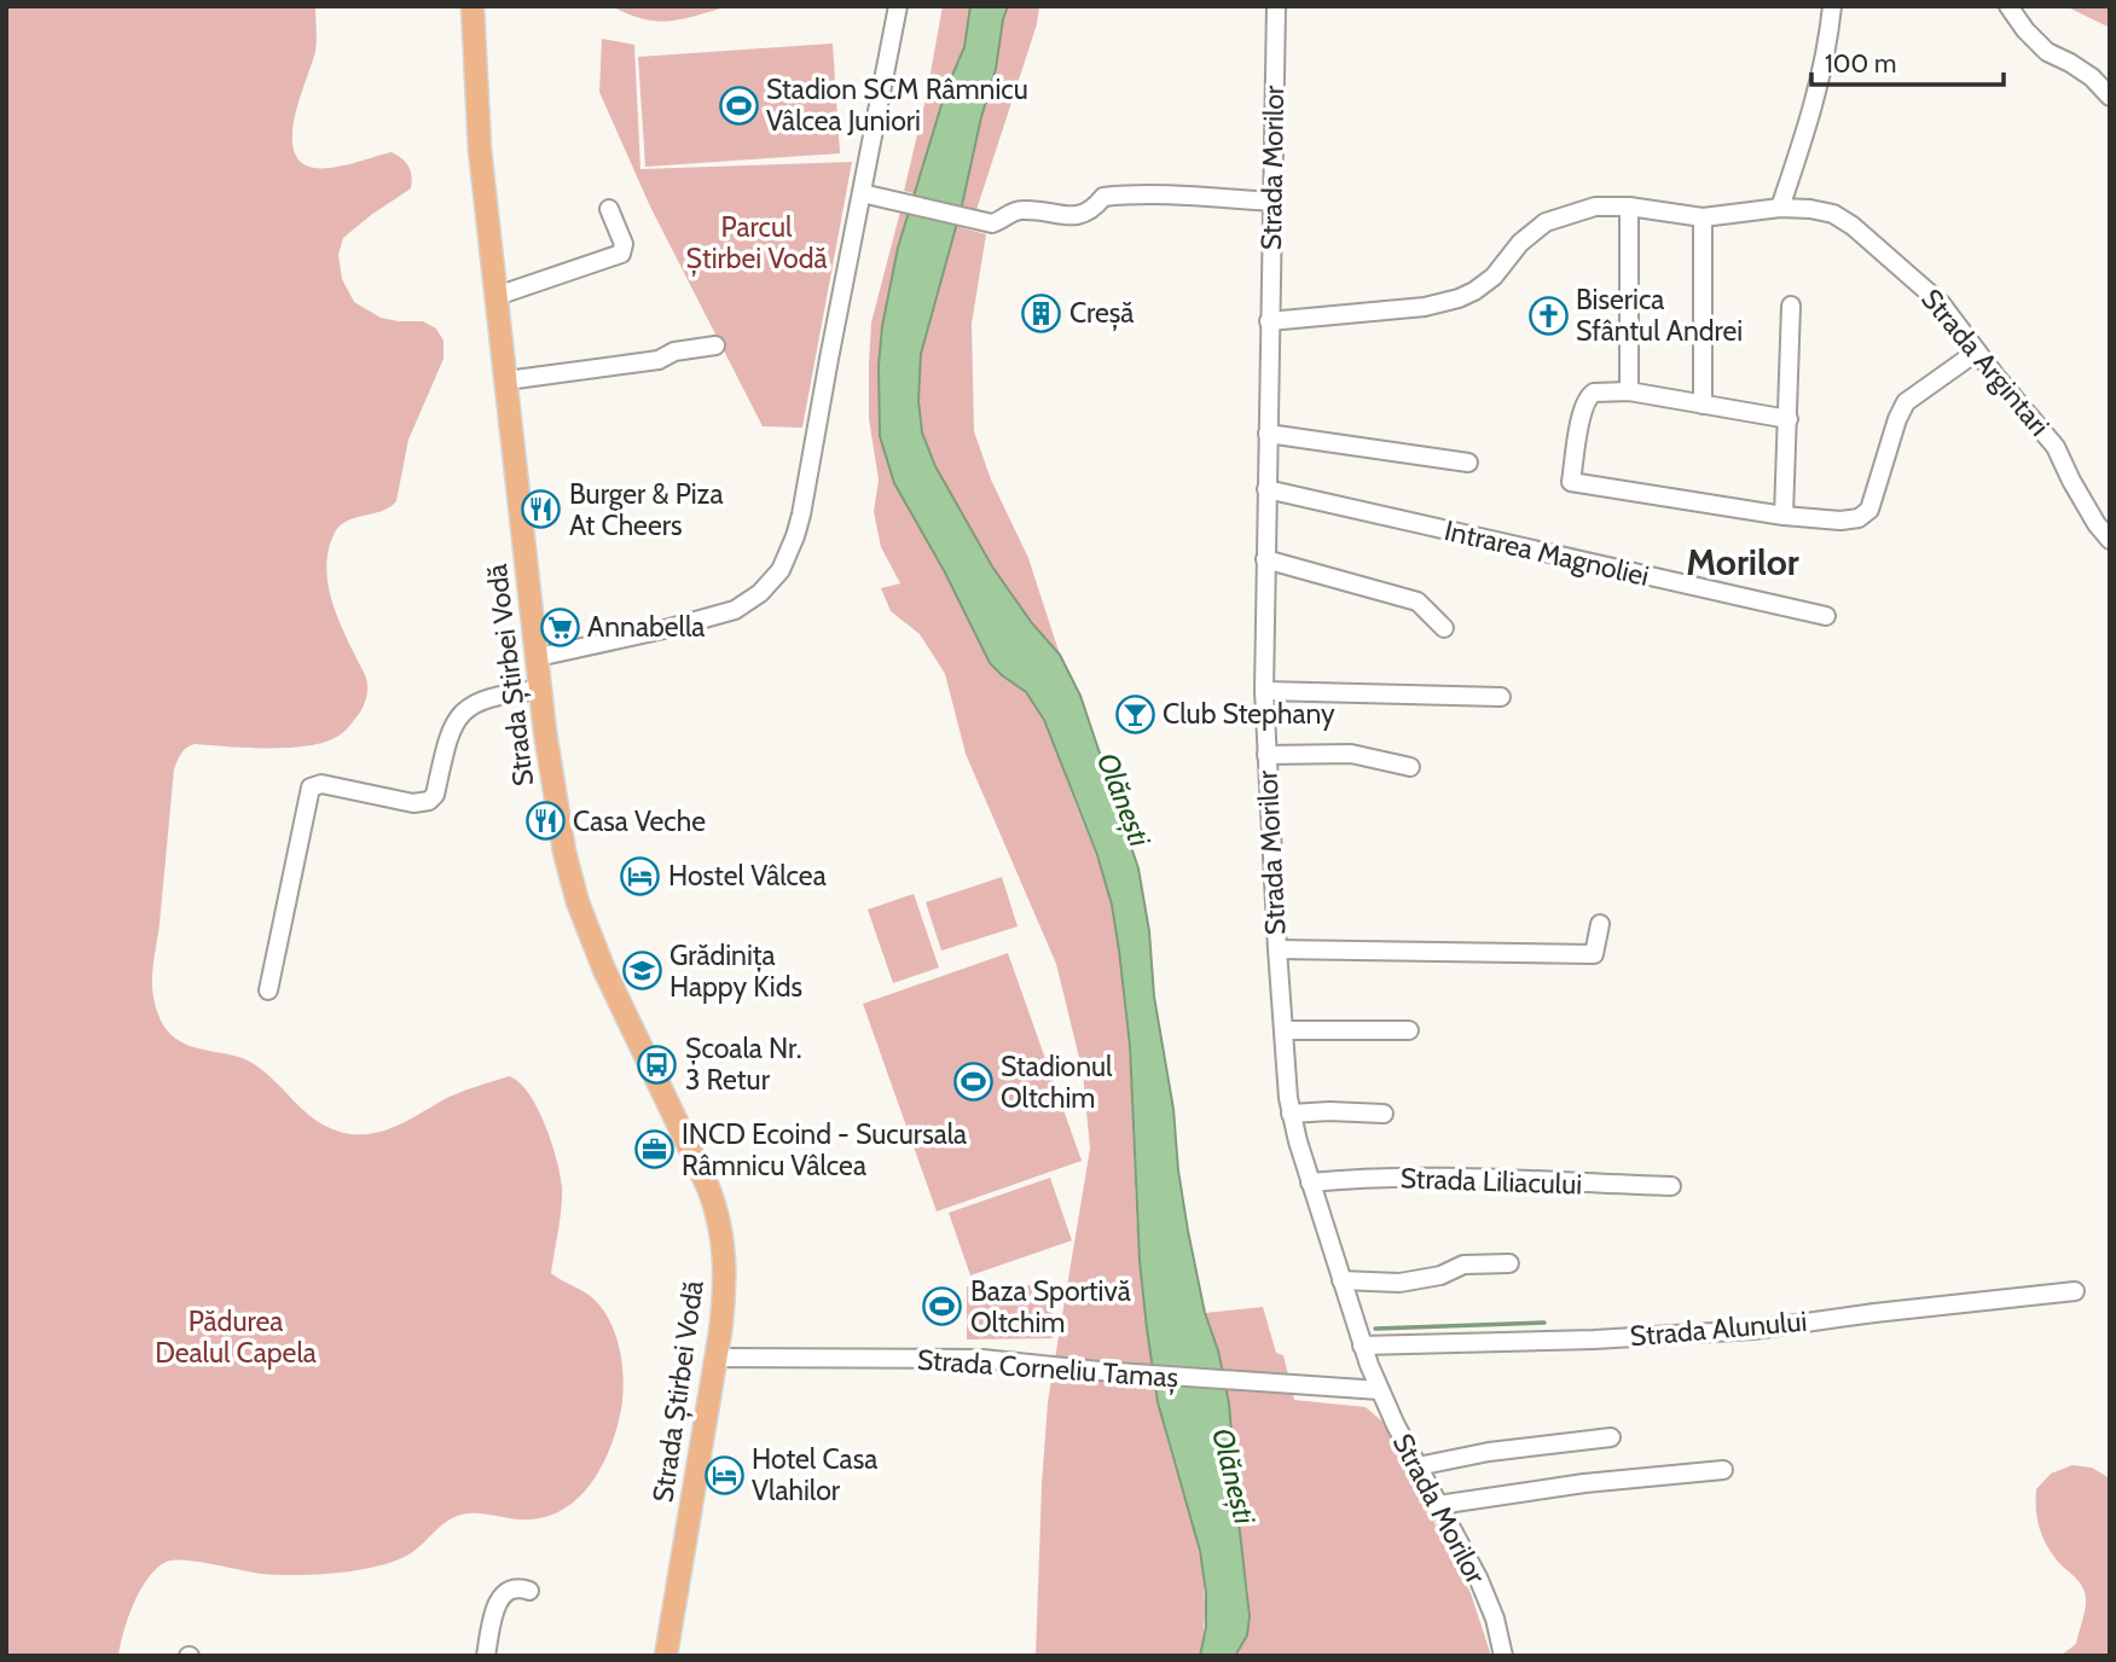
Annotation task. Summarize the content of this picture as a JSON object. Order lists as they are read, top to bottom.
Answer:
{
  "streets": {
    "main road": ["Strada Știrbei Vodă"],
    "street": [
      "Strada Morilor",
      "Strada Argintari",
      "Intrarea Magnoliei",
      "Strada Liliacului",
      "Strada Alunului",
      "Strada Corneliu Tamaș"
    ]
  },
  "crossings": [
    ["Strada Morilor", "Strada Argintari"],
    ["Strada Morilor", "Intrarea Magnoliei"],
    ["Strada Morilor", "Strada Liliacului"],
    ["Strada Morilor", "Strada Alunului"],
    ["Strada Morilor", "Strada Corneliu Tamaș"],
    ["Strada Știrbei Vodă", "Strada Corneliu Tamaș"]
  ],
  "districts": ["Morilor"],
  "water": ["Olănești"],
  "parks": ["Parcul Știrbei Vodă", "Pădurea Dealul Capela"],
  "places": {
    "sports": ["Stadion SCM Râmnicu Vâlcea Juniori", "Stadionul Oltchim", "Baza Sportivă Oltchim"],
    "building": ["Creșă"],
    "church": ["Biserica Sfântul Andrei"],
    "restaurant": ["Burger & Piza At Cheers", "Casa Veche"],
    "supermarket": ["Annabella"],
    "bar": ["Club Stephany"],
    "hotel": ["Hostel Vâlcea", "Hotel Casa Vlahilor"],
    "school or university": ["Grădinița Happy Kids"],
    "bus stop": ["Școala Nr. 3 Retur"],
    "office": ["INCD Ecoind - Sucursala Râmnicu Vâlcea"]
  },
  "scale_bar": "100 m"
}
